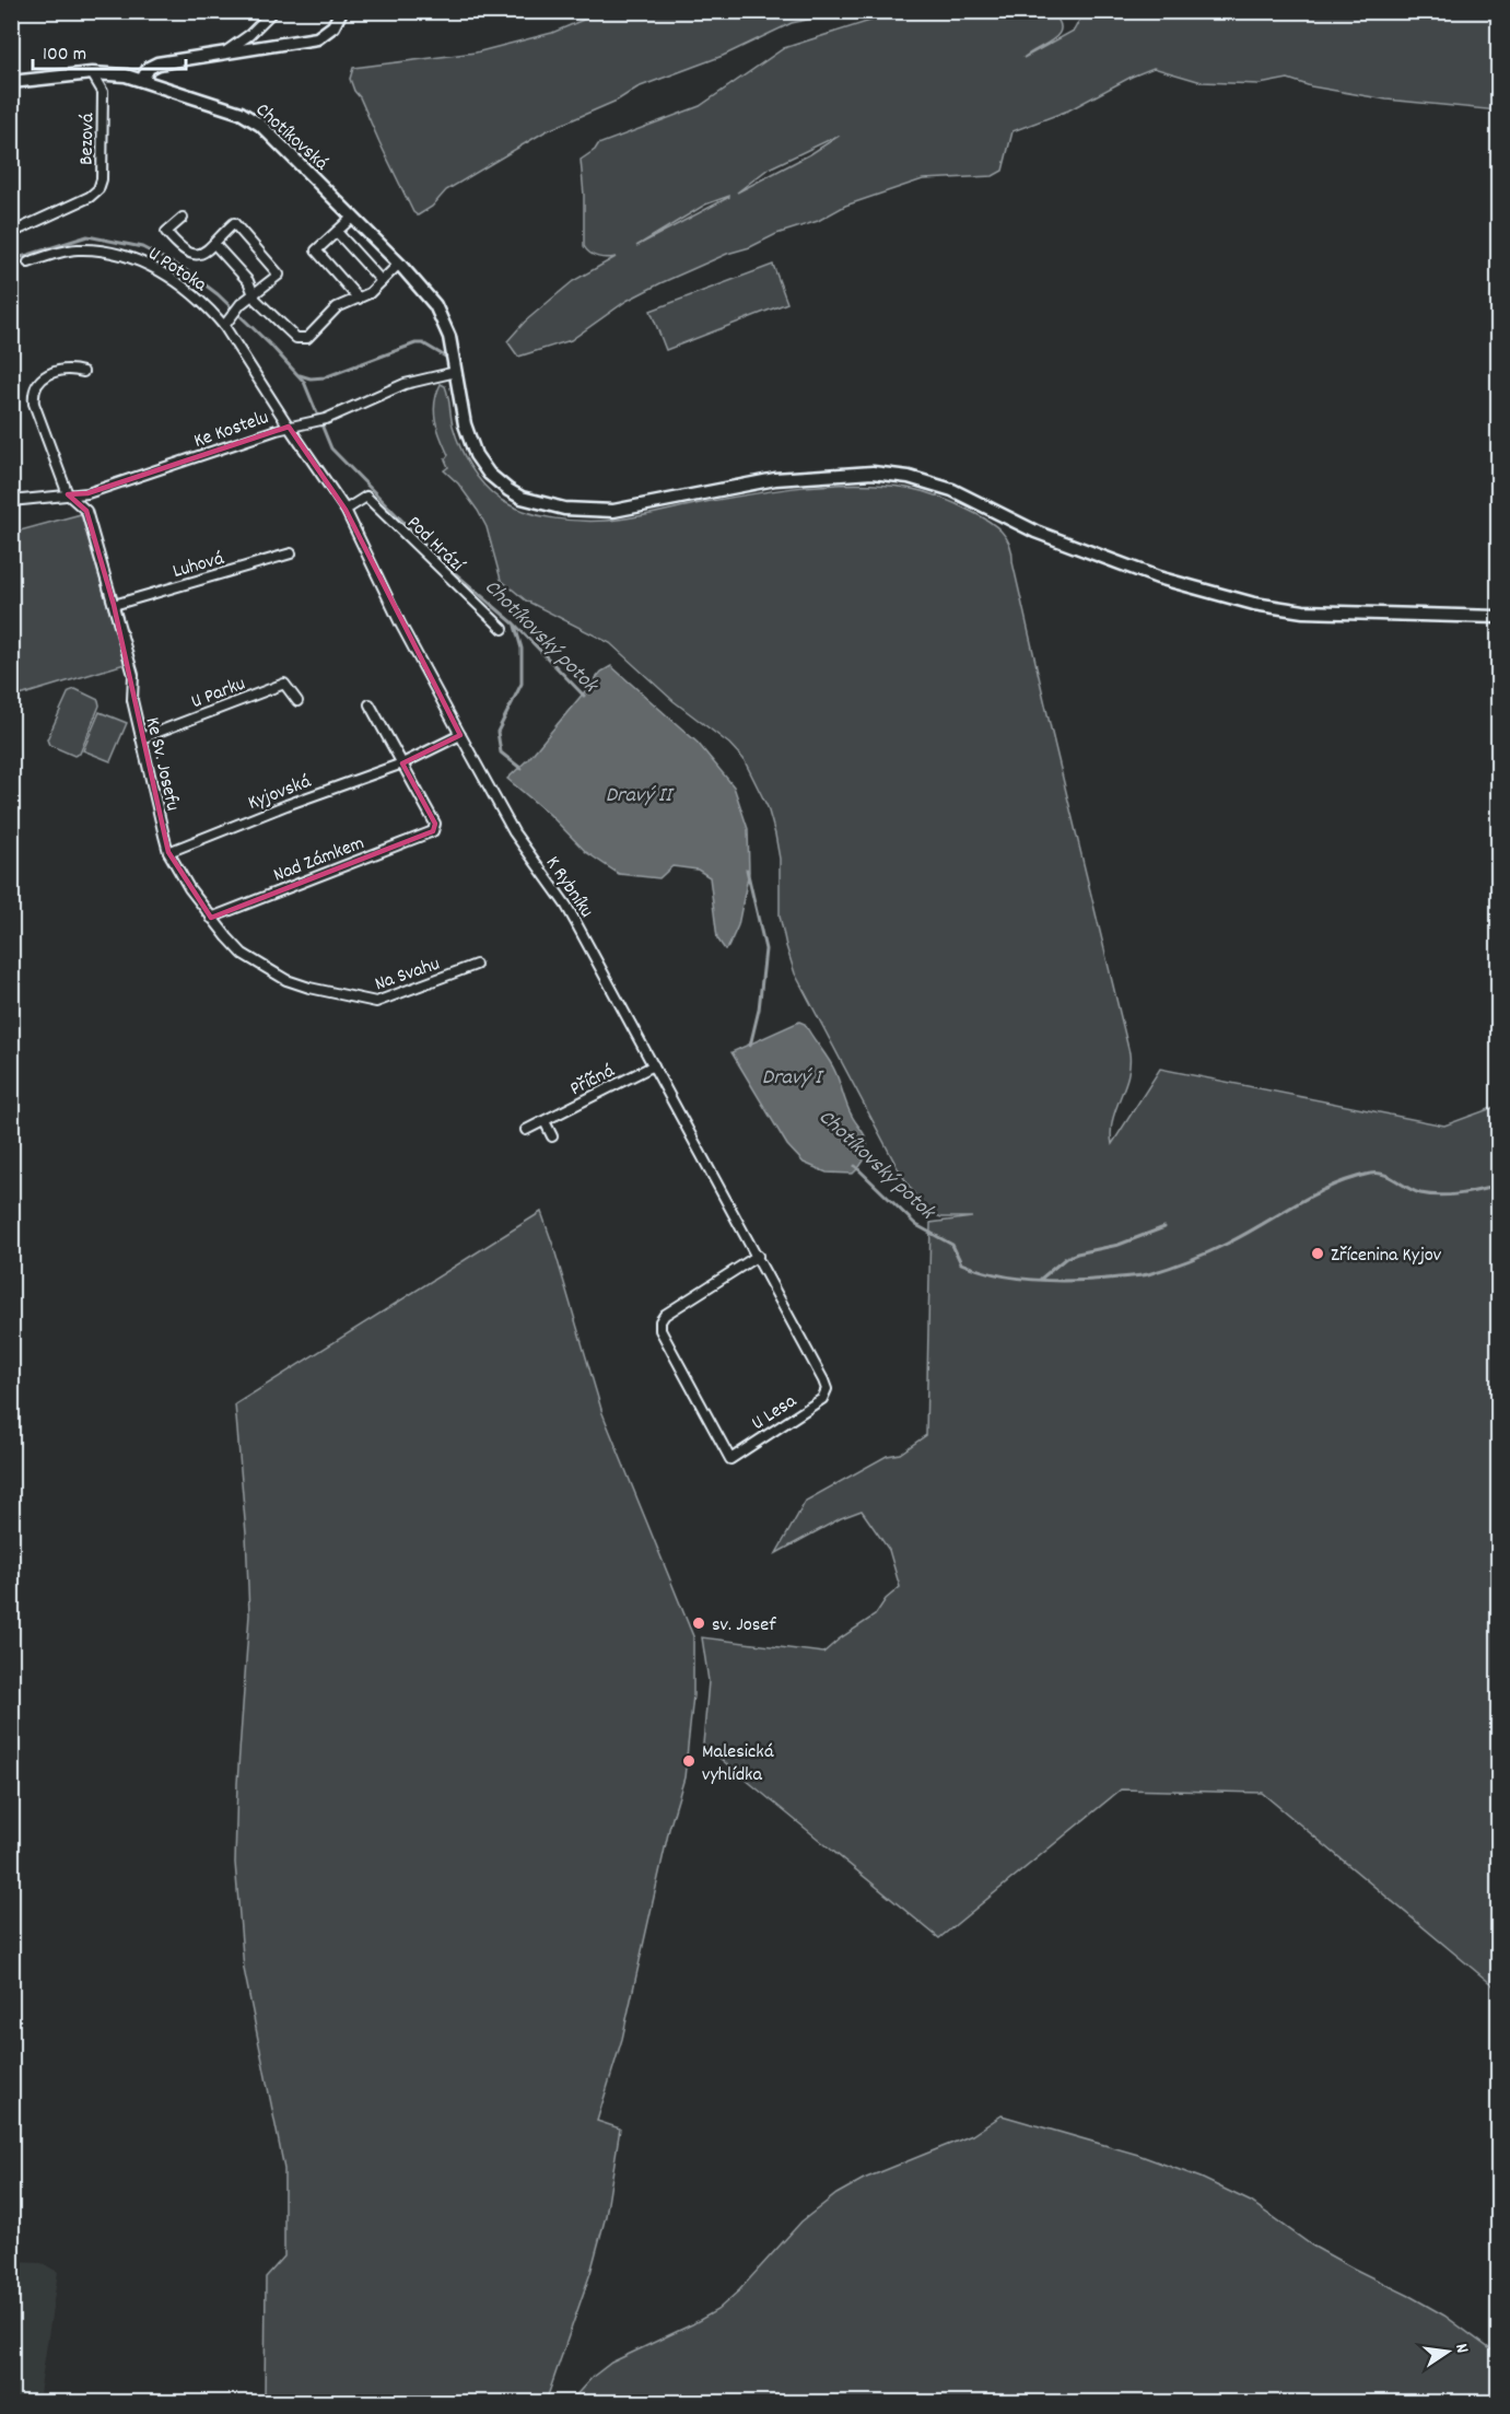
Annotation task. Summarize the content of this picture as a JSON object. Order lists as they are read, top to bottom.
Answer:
{
  "streets": {
    "street": [
      "Chotíkovská",
      "Bezová",
      "U Potoka",
      "Ke Kostelu",
      "Pod Hrází",
      "Luhová",
      "U Parku",
      "Ke Sv. Josefu",
      "Kyjovská",
      "Nad Zámkem",
      "K Rybníku",
      "Na Svahu",
      "Příčná",
      "U Lesa"
    ]
  },
  "crossings": [
    ["Chotíkovská", "Bezová"],
    ["Chotíkovská", "U Potoka"],
    ["Chotíkovská", "Ke Kostelu"],
    ["U Potoka", "Ke Kostelu"],
    ["U Potoka", "K Rybníku"],
    ["Ke Kostelu", "Ke Sv. Josefu"],
    ["Ke Kostelu", "K Rybníku"],
    ["Pod Hrází", "K Rybníku"],
    ["Luhová", "Ke Sv. Josefu"],
    ["U Parku", "Ke Sv. Josefu"],
    ["Ke Sv. Josefu", "Kyjovská"],
    ["Ke Sv. Josefu", "Nad Zámkem"],
    ["Ke Sv. Josefu", "Na Svahu"],
    ["Kyjovská", "Nad Zámkem"],
    ["Kyjovská", "K Rybníku"],
    ["K Rybníku", "Příčná"],
    ["K Rybníku", "U Lesa"]
  ],
  "water": ["Chotíkovský potok", "Dravý II", "Dravý I"],
  "places": ["Zřícenina Kyjov", "sv. Josef", "Malesická vyhlídka"],
  "scale_bar": "100 m",
  "north": "right"
}
